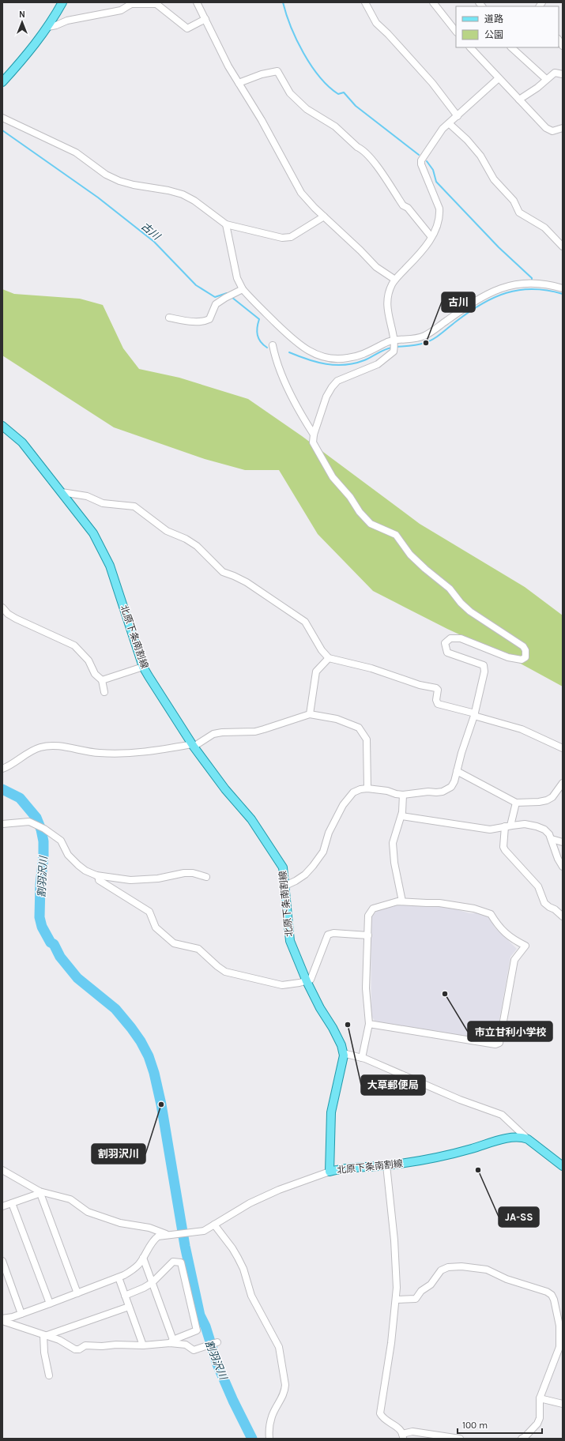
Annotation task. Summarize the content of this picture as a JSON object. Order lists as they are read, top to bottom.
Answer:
{
  "streets": {
    "main road": ["北原下条南割線"]
  },
  "water": ["古川", "割羽沢川"],
  "places": [
    "古川",
    "市立甘利小学校",
    "大草郵便局",
    "割羽沢川",
    "JA-SS"
  ],
  "legend": ["道路", "公園"],
  "scale_bar": "100 m",
  "north": "top"
}
